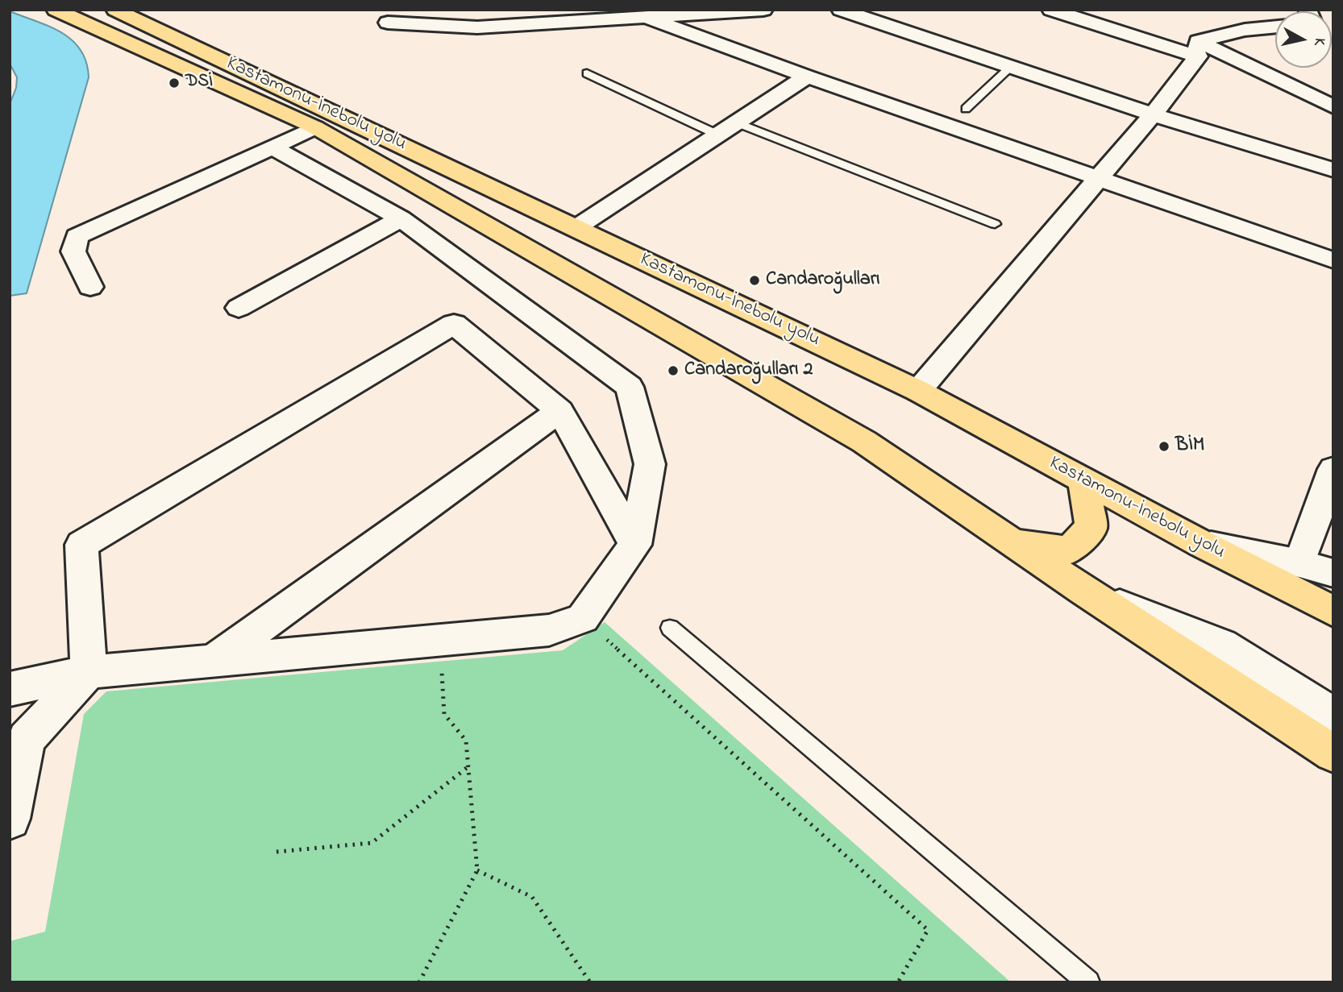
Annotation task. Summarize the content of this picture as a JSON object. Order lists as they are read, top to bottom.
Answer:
{
  "streets": {
    "main road": ["Kastamonu-İnebolu yolu"]
  },
  "places": [
    "DSİ",
    "Candaroğulları",
    "Candaroğulları 2",
    "BİM"
  ],
  "north": "right"
}
